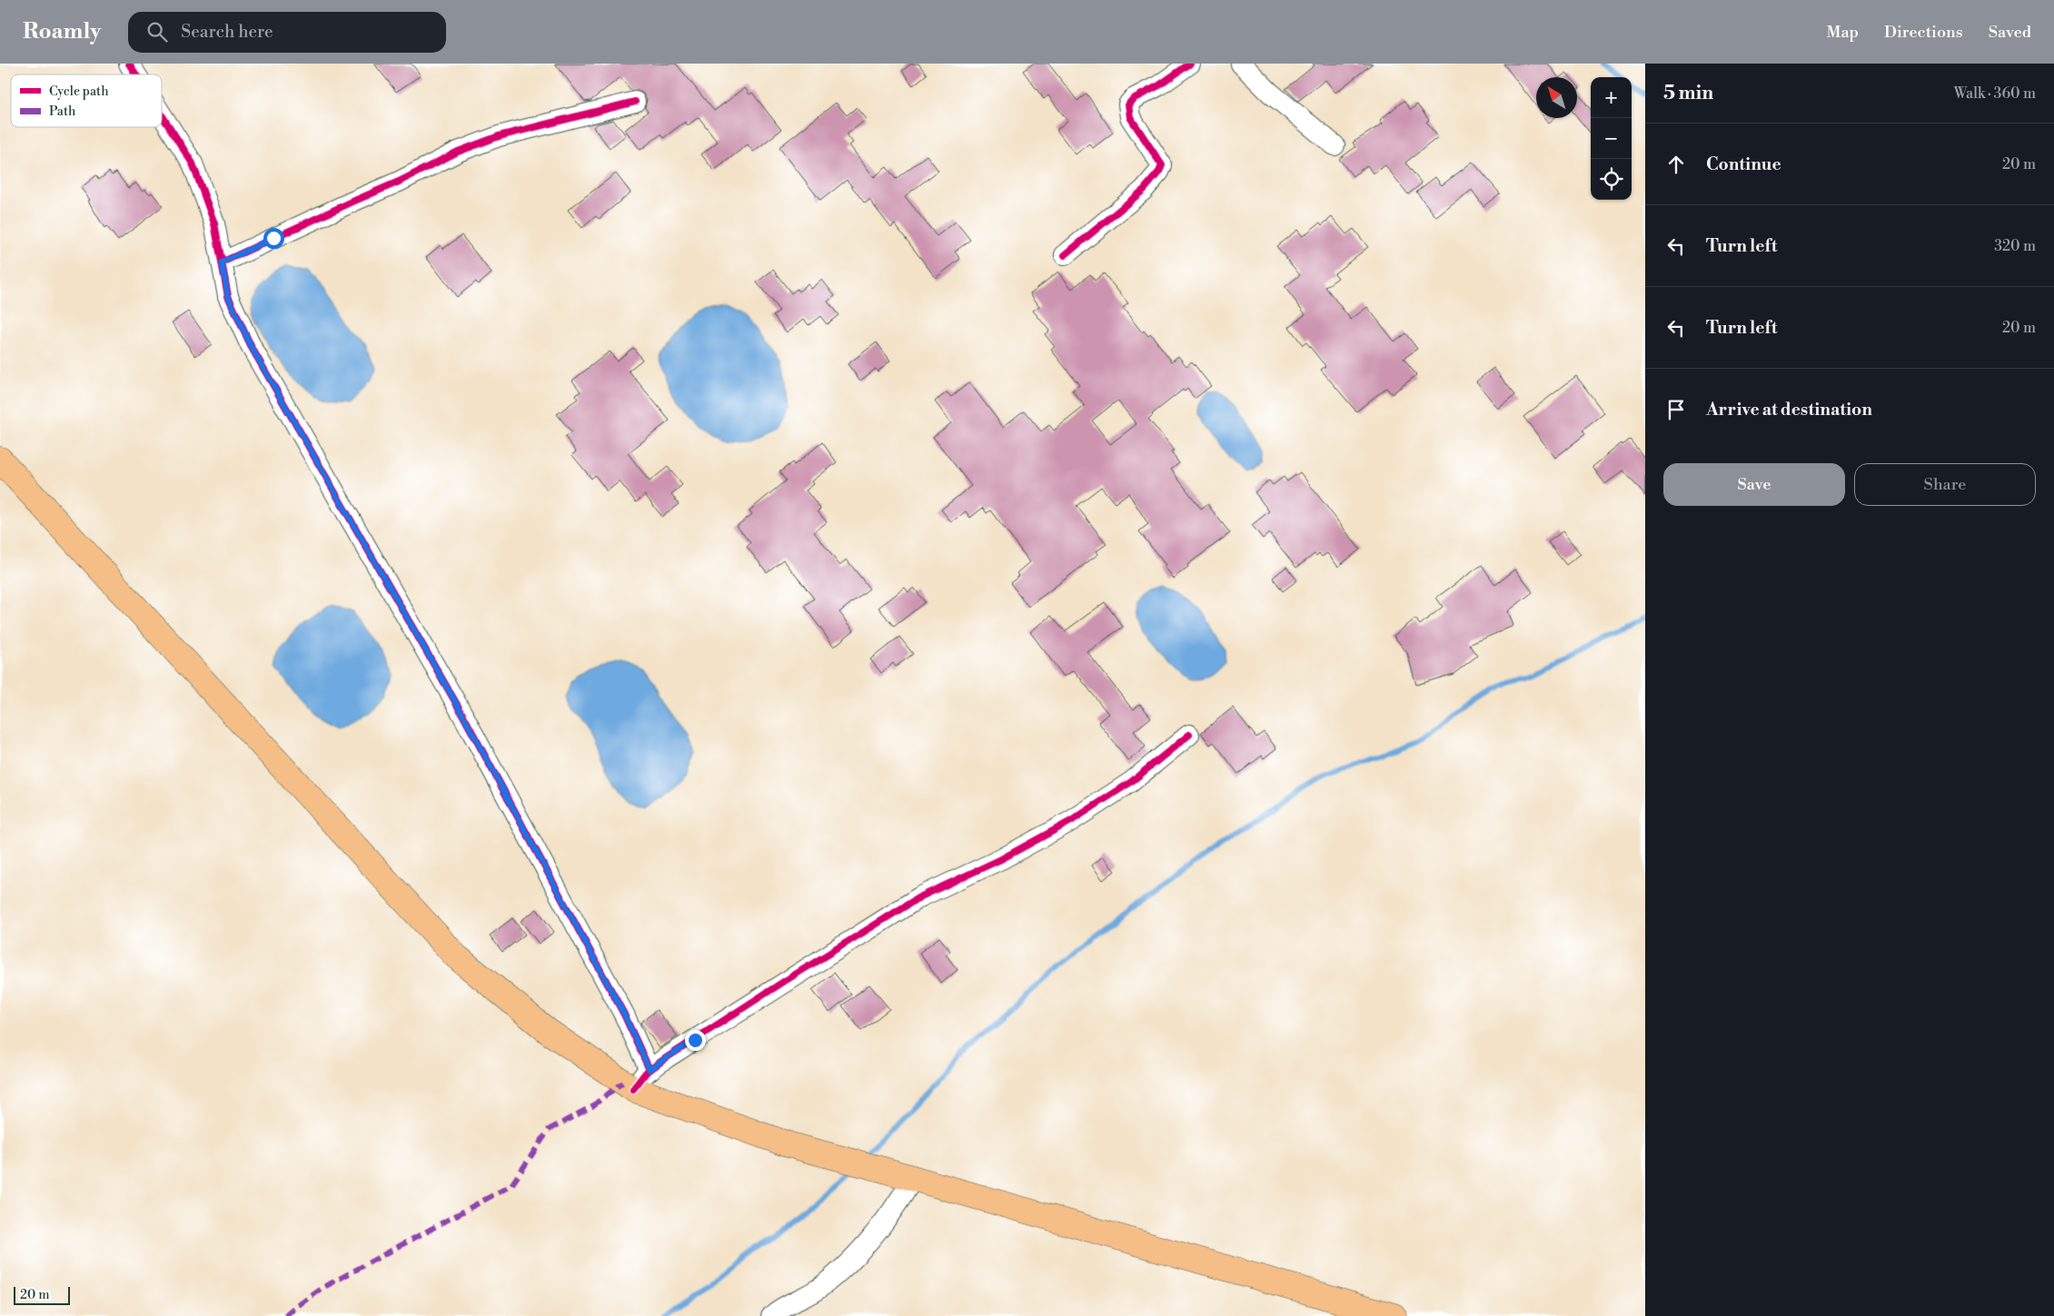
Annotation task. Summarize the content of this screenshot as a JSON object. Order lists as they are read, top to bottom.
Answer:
{
  "legend": ["Cycle path", "Path"],
  "scale_bar": "20 m",
  "north": "top left",
  "page": {
    "header": "Roamly",
    "search": "Search here",
    "nav": ["Map", "Directions", "Saved"],
    "heading": ["5 min", "Walk · 360 m"],
    "map_buttons": ["+", "−"],
    "list": [
      ["Continue", "20 m"],
      ["Turn left", "320 m"],
      ["Turn left", "20 m"],
      "Arrive at destination"
    ],
    "buttons": ["Save", "Share"],
    "scale": "20 m"
  }
}
